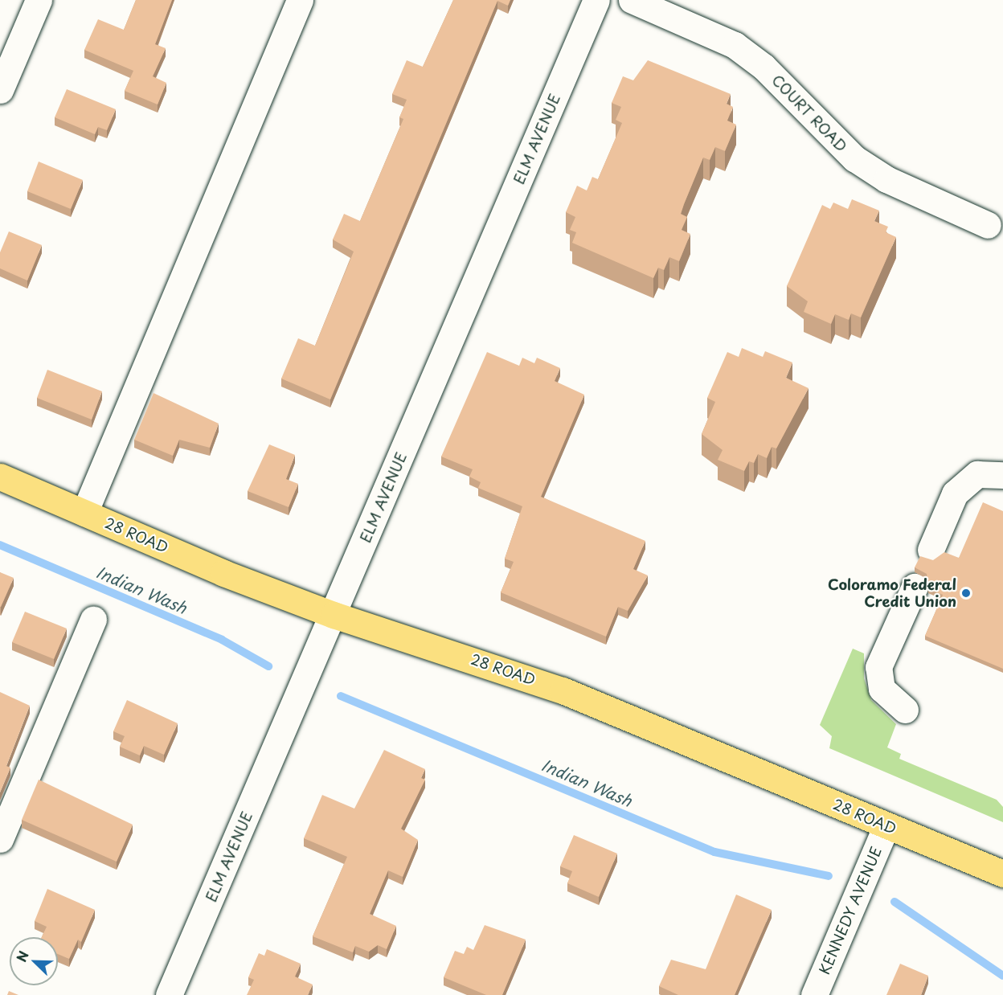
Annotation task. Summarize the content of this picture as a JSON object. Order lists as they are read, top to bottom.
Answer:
{
  "streets": {
    "main road": ["28 ROAD"],
    "street": ["COURT ROAD", "ELM AVENUE", "KENNEDY AVENUE"]
  },
  "crossings": [
    ["ELM AVENUE", "28 ROAD"],
    ["28 ROAD", "KENNEDY AVENUE"]
  ],
  "water": ["Indian Wash"],
  "places": ["Coloramo Federal Credit Union"],
  "north": "top left"
}
